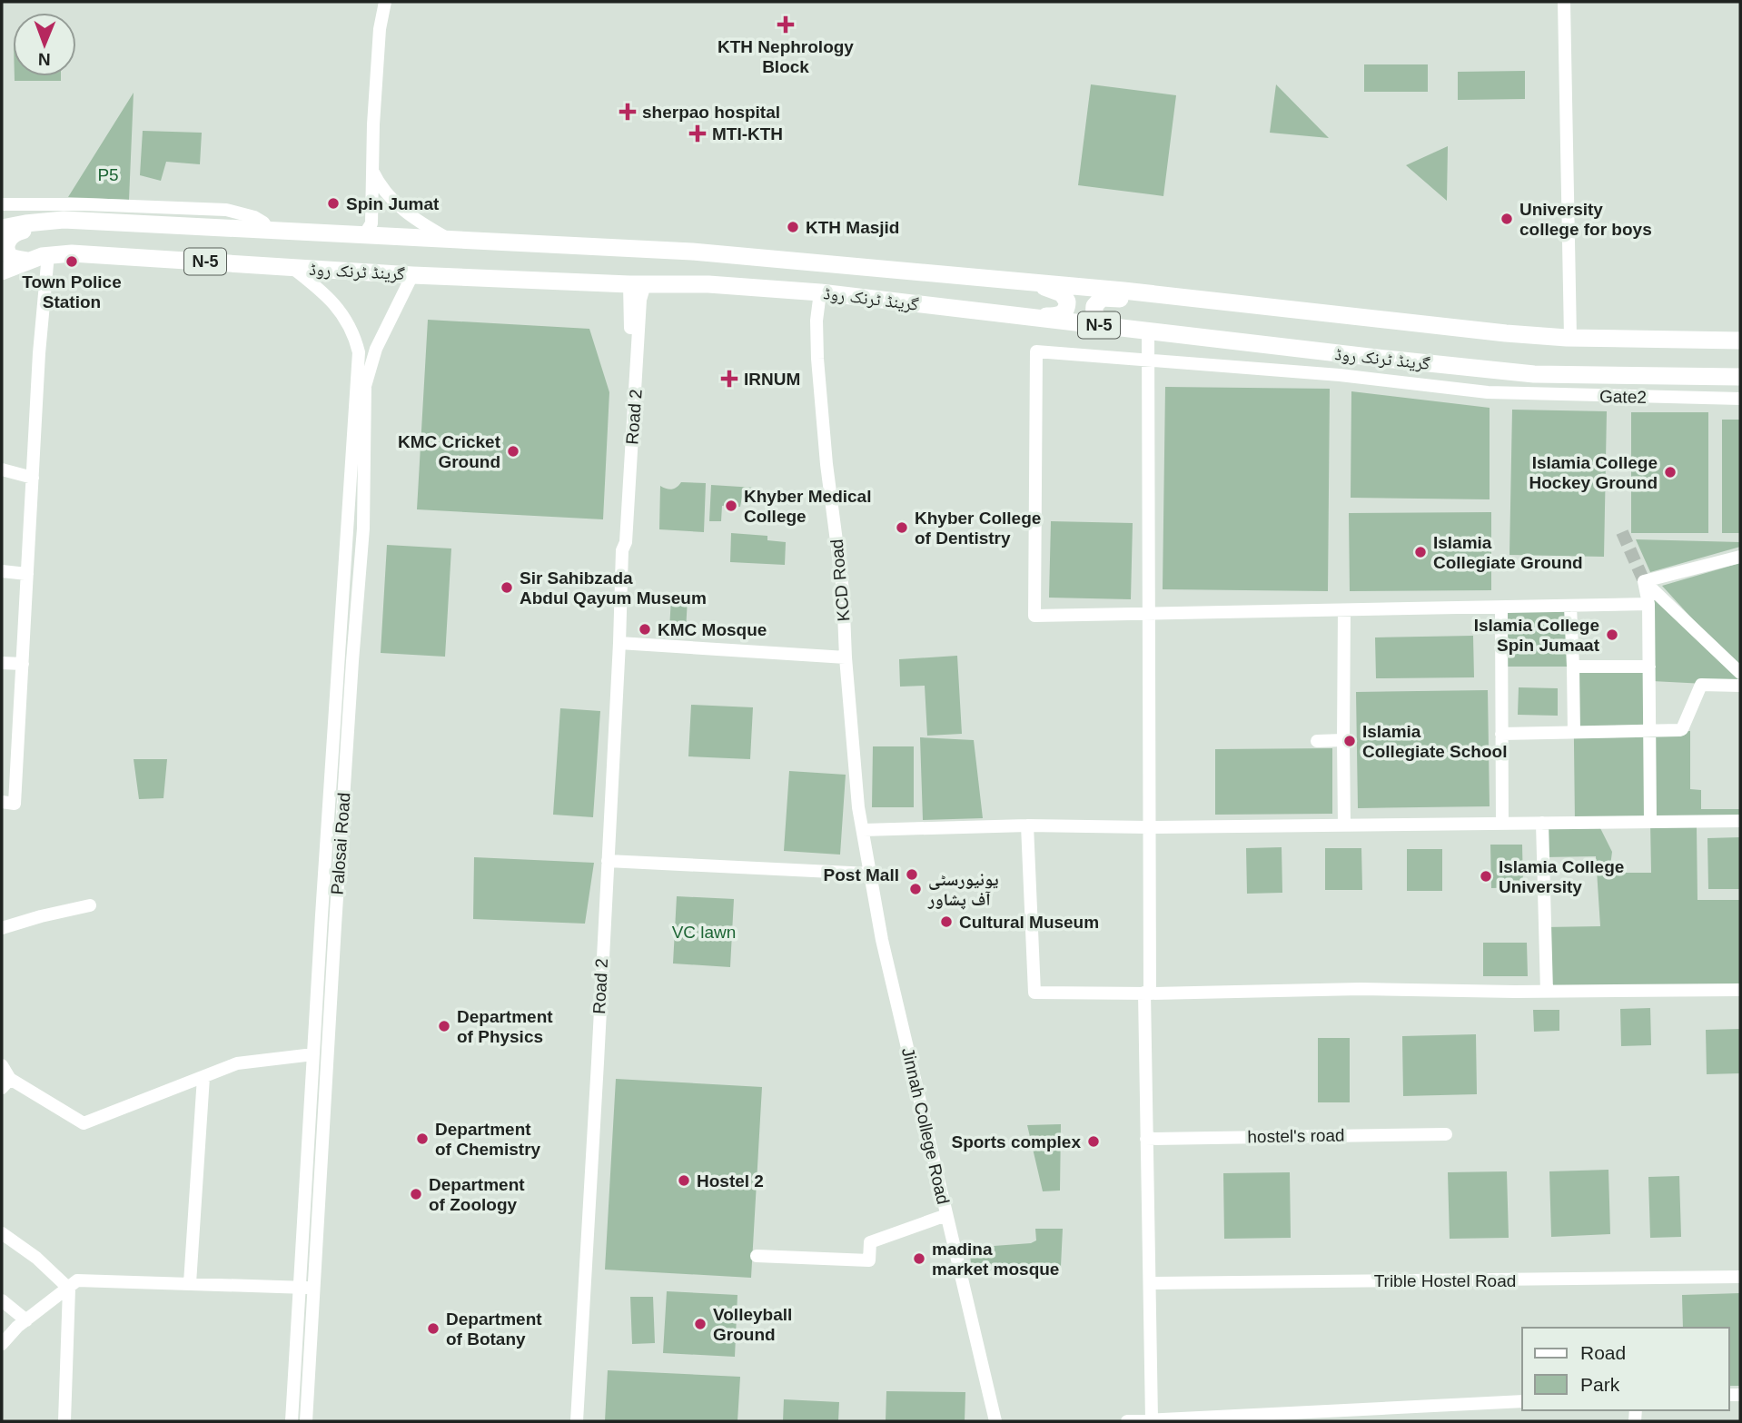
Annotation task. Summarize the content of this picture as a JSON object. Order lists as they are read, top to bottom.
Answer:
{
  "streets": {
    "highway": ["N-5", "گرینڈ ٹرنک روڈ"],
    "street": [
      "Gate2",
      "Road 2",
      "KCD Road",
      "Palosai Road",
      "Jinnah College Road",
      "hostel's road",
      "Trible Hostel Road"
    ]
  },
  "crossings": [
    ["گرینڈ ٹرنک روڈ", "Road 2"],
    ["گرینڈ ٹرنک روڈ", "KCD Road"],
    ["گرینڈ ٹرنک روڈ", "Palosai Road"],
    ["KCD Road", "Jinnah College Road"]
  ],
  "parks": ["P5", "VC lawn"],
  "places": {
    "health": [
      "KTH Nephrology Block",
      "sherpao hospital",
      "MTI-KTH",
      "IRNUM"
    ],
    "other": [
      "Spin Jumat",
      "University college for boys",
      "KTH Masjid",
      "Town Police Station",
      "KMC Cricket Ground",
      "Islamia College Hockey Ground",
      "Khyber Medical College",
      "Khyber College of Dentistry",
      "Islamia Collegiate Ground",
      "Sir Sahibzada Abdul Qayum Museum",
      "KMC Mosque",
      "Islamia College Spin Jumaat",
      "Islamia Collegiate School",
      "Post Mall",
      "Islamia College University",
      "یونیورسٹی آف پشاور",
      "Cultural Museum",
      "Department of Physics",
      "Department of Chemistry",
      "Sports complex",
      "Hostel 2",
      "Department of Zoology",
      "madina market mosque",
      "Volleyball Ground",
      "Department of Botany"
    ]
  },
  "legend": ["Road", "Park"],
  "north": "bottom"
}
